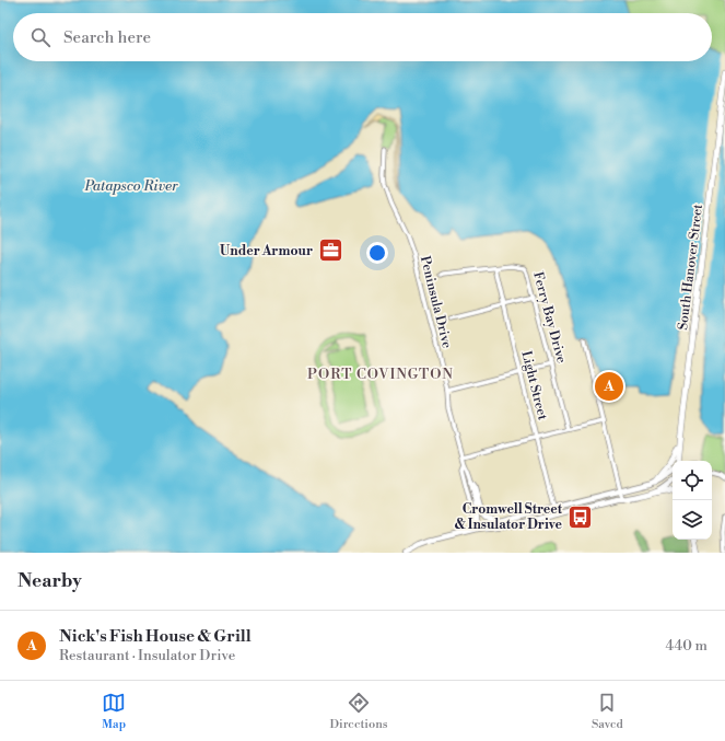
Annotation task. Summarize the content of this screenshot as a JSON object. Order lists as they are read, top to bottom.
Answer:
{
  "streets": {
    "main road": ["South Hanover Street"],
    "street": ["Peninsula Drive", "Ferry Bay Drive", "Light Street"]
  },
  "crossings": [
    ["Ferry Bay Drive", "Light Street"]
  ],
  "districts": ["PORT COVINGTON"],
  "water": ["Patapsco River"],
  "places": {
    "office": ["Under Armour"],
    "bus stop": ["Cromwell Street & Insulator Drive"]
  },
  "page": {
    "search": "Search here",
    "pins": "A",
    "heading": "Nearby",
    "list": [
      {
        "mark": "A",
        "name": "Nick's Fish House & Grill",
        "note": "Restaurant · Insulator Drive",
        "value": "440 m"
      }
    ],
    "nav": ["Map", "Directions", "Saved"]
  }
}
